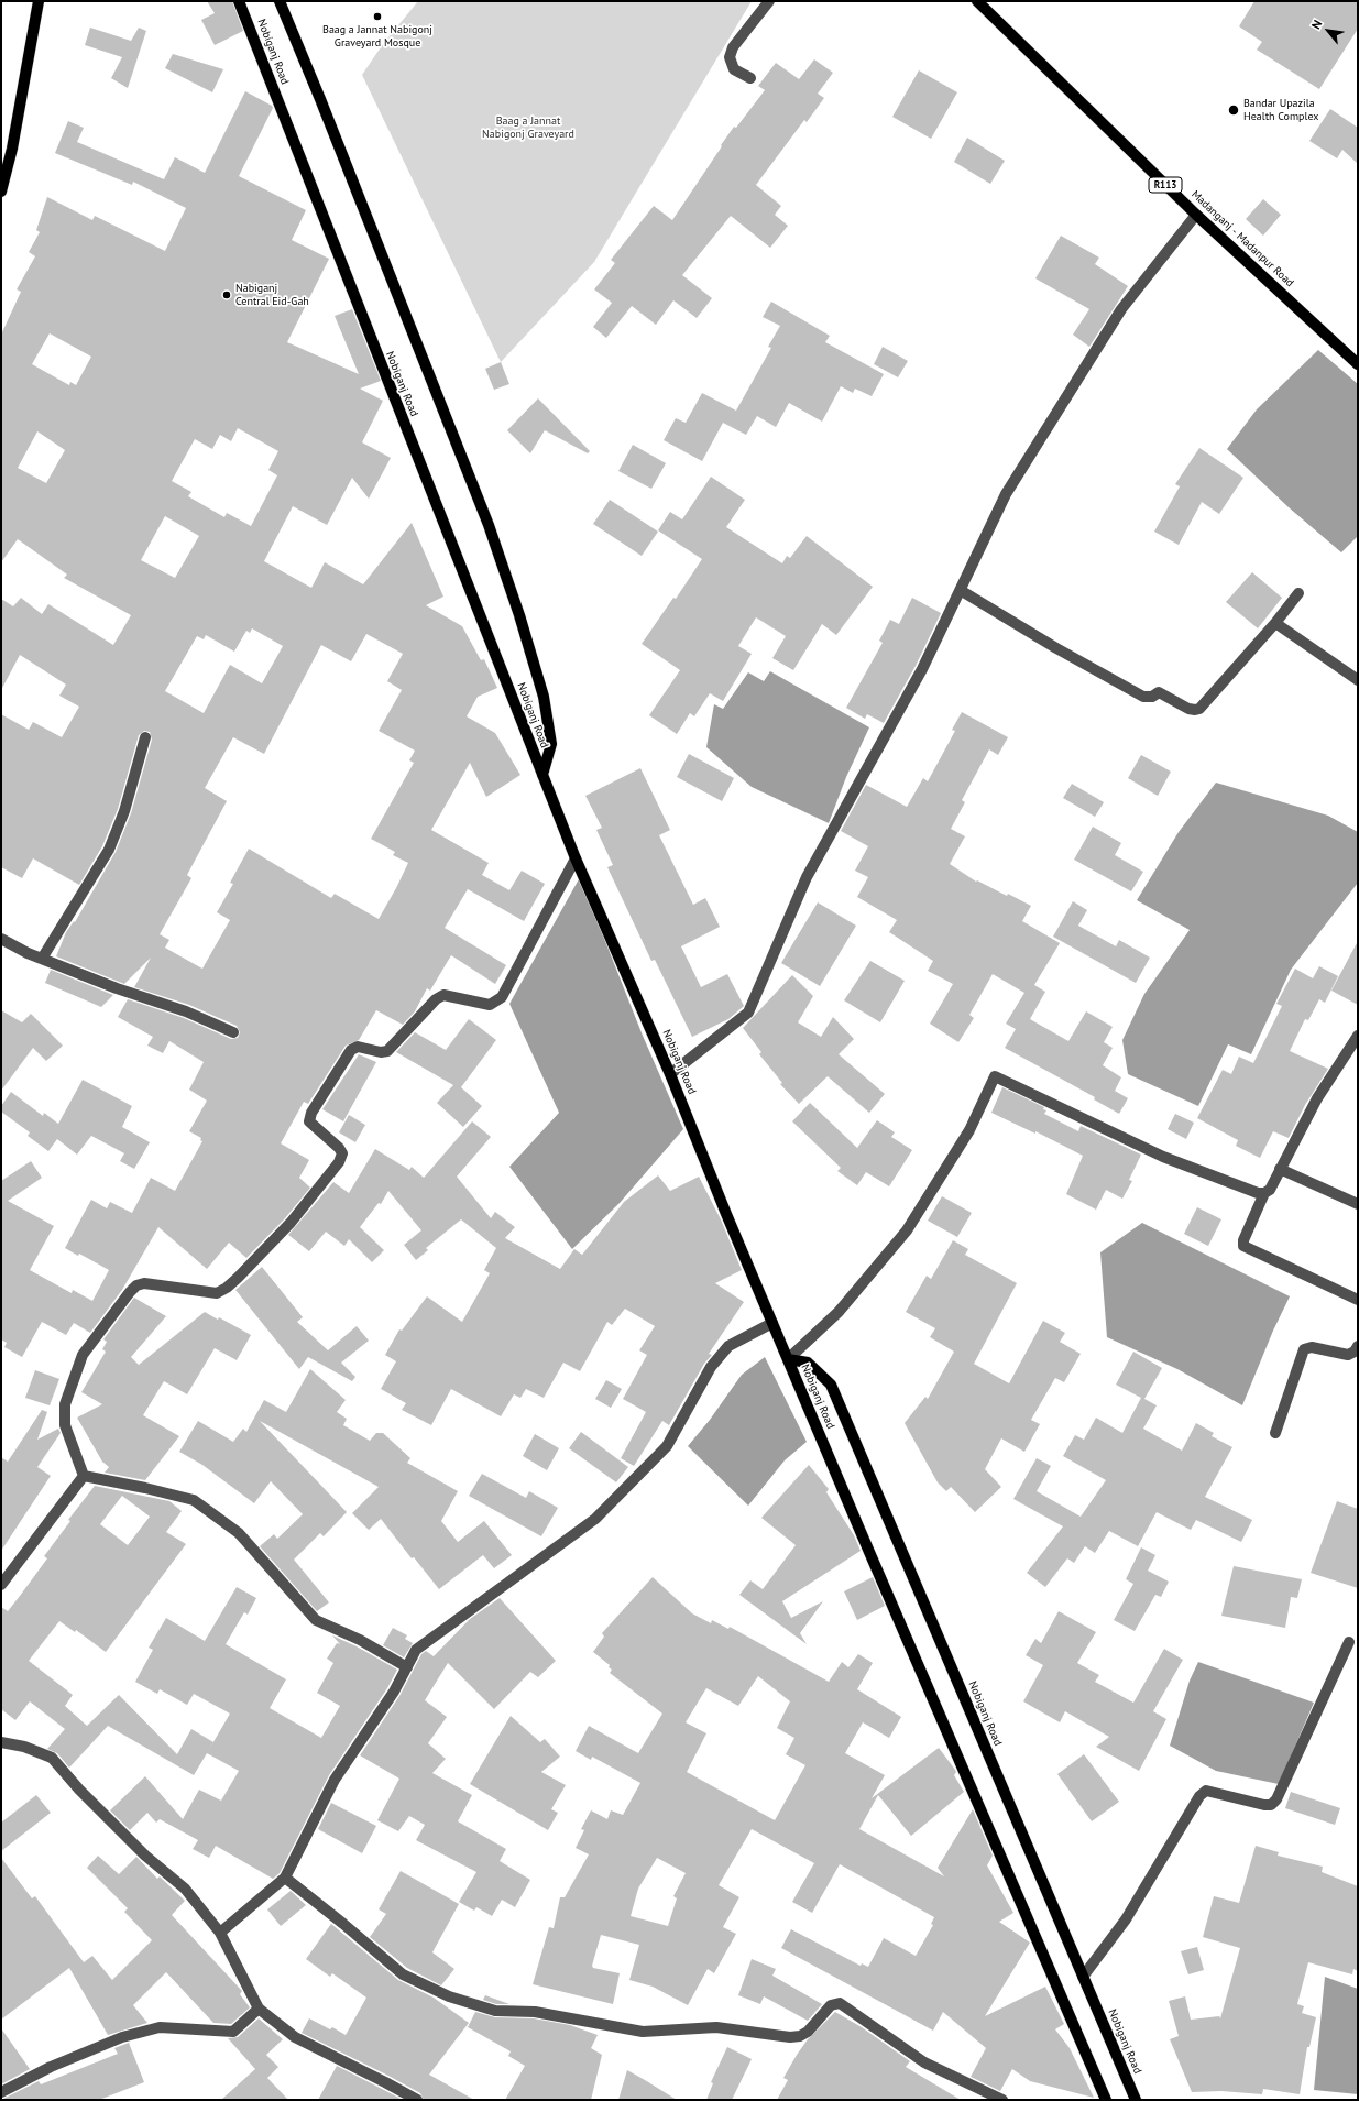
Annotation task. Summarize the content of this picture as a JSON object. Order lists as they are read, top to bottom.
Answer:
{
  "streets": {
    "main road": ["Nobiganj Road", "R113", "Madanganj - Madanpur Road"]
  },
  "parks": ["Baag a Jannat Nabigonj Graveyard"],
  "places": ["Baag a Jannat Nabigonj Graveyard Mosque", "Bandar Upazila Health Complex", "Nabiganj Central Eid-Gah"],
  "north": "top left"
}
